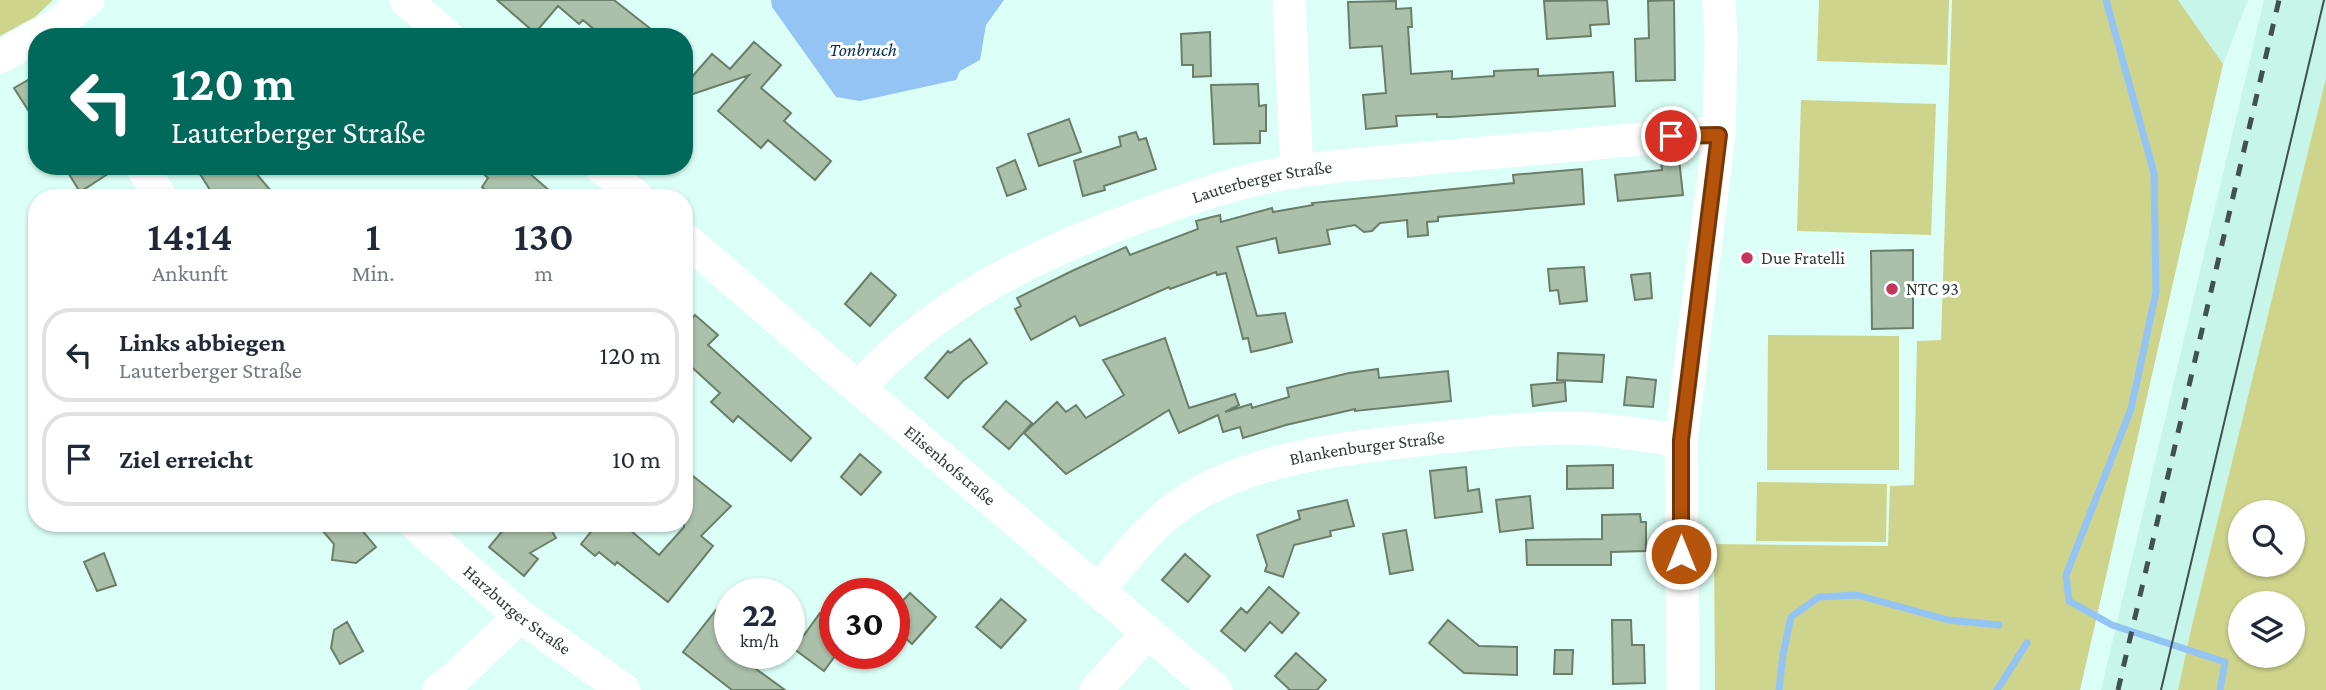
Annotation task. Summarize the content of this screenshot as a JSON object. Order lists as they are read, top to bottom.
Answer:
{
  "streets": {
    "street": [
      "Lauterberger Straße",
      "Blankenburger Straße",
      "Elisenhofstraße",
      "Harzburger Straße"
    ]
  },
  "crossings": [
    ["Lauterberger Straße", "Elisenhofstraße"],
    ["Blankenburger Straße", "Elisenhofstraße"]
  ],
  "water": ["Tonbruch"],
  "places": ["Due Fratelli", "NTC 93"],
  "page": {
    "turn": ["120 m", "Lauterberger Straße"],
    "eta": [
      "14:14",
      "Ankunft",
      "1",
      "Min.",
      "130",
      "m"
    ],
    "list": [
      {
        "name": "Links abbiegen",
        "note": "Lauterberger Straße",
        "value": "120 m"
      },
      {
        "name": "Ziel erreicht",
        "value": "10 m"
      }
    ],
    "speed": "22 km/h",
    "limit": "30"
  }
}
